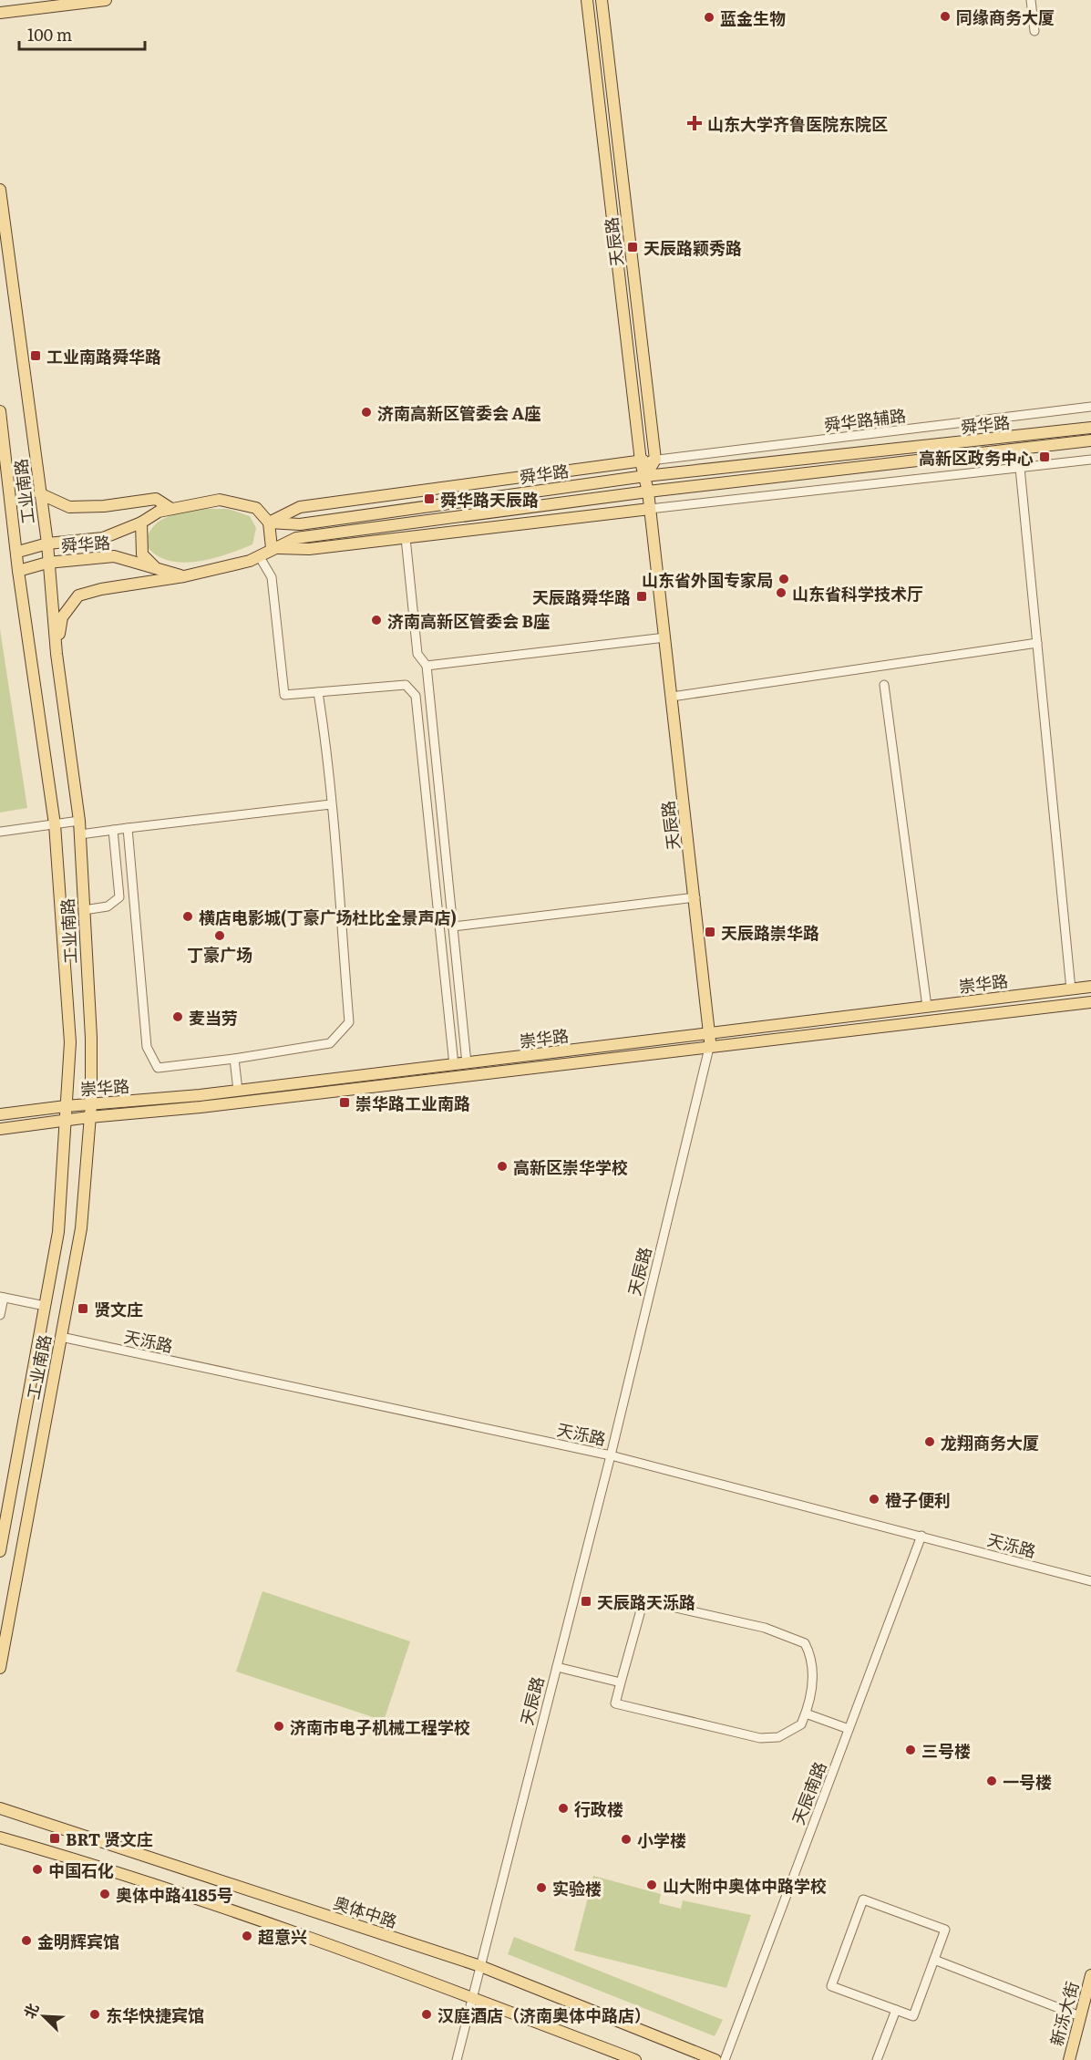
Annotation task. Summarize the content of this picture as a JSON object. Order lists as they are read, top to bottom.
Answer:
{
  "streets": {
    "main road": [
      "天辰路",
      "舜华路",
      "工业南路",
      "崇华路",
      "奥体中路",
      "新泺大街"
    ],
    "street": ["舜华路辅路", "天泺路", "天辰南路"]
  },
  "crossings": [
    ["天辰路", "舜华路辅路"],
    ["天辰路", "舜华路"],
    ["天辰路", "崇华路"],
    ["天辰路", "天泺路"],
    ["天辰路", "奥体中路"],
    ["舜华路", "工业南路"],
    ["工业南路", "崇华路"],
    ["工业南路", "天泺路"],
    ["天泺路", "天辰南路"]
  ],
  "places": {
    "other": [
      "同缘商务大厦",
      "蓝金生物",
      "济南高新区管委会 A座",
      "山东省外国专家局",
      "山东省科学技术厅",
      "济南高新区管委会 B座",
      "横店电影城(丁豪广场杜比全景声店)",
      "丁豪广场",
      "麦当劳",
      "高新区崇华学校",
      "龙翔商务大厦",
      "橙子便利",
      "济南市电子机械工程学校",
      "三号楼",
      "一号楼",
      "行政楼",
      "小学楼",
      "中国石化",
      "山大附中奥体中路学校",
      "实验楼",
      "奥体中路4185号",
      "超意兴",
      "金明辉宾馆",
      "东华快捷宾馆",
      "汉庭酒店（济南奥体中路店）"
    ],
    "health": ["山东大学齐鲁医院东院区"],
    "transit": [
      "天辰路颖秀路",
      "工业南路舜华路",
      "高新区政务中心",
      "舜华路天辰路",
      "天辰路舜华路",
      "天辰路崇华路",
      "崇华路工业南路",
      "贤文庄",
      "天辰路天泺路",
      "BRT 贤文庄"
    ]
  },
  "scale_bar": "100 m",
  "north": "top left"
}
